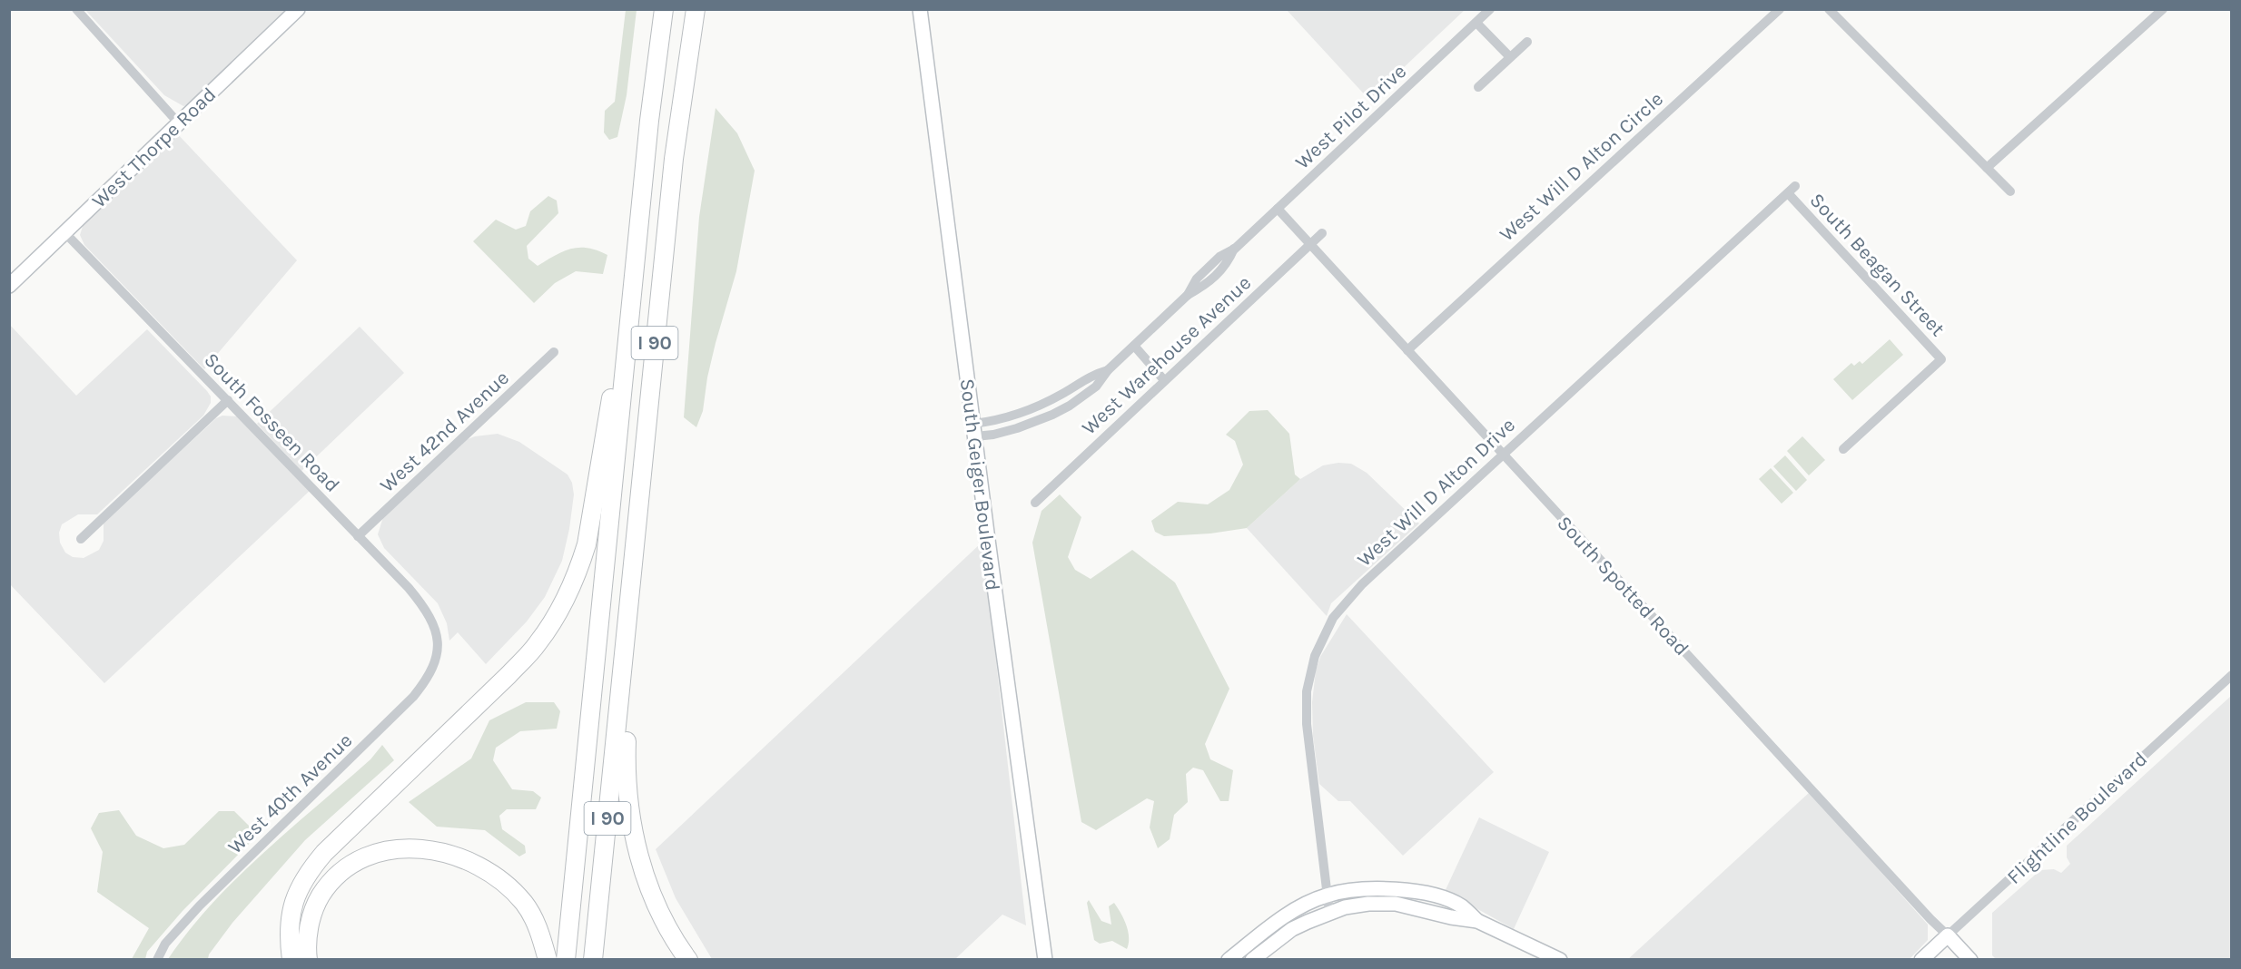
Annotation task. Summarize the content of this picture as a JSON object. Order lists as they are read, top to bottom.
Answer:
{
  "streets": {
    "highway": ["I 90"],
    "street": [
      "West Pilot Drive",
      "West Thorpe Road",
      "West Will D Alton Circle",
      "South Beagan Street",
      "West Warehouse Avenue",
      "South Fosseen Road",
      "West 42nd Avenue",
      "South Geiger Boulevard",
      "West Will D Alton Drive",
      "South Spotted Road",
      "West 40th Avenue",
      "Flightline Boulevard"
    ]
  },
  "crossings": [
    ["West Pilot Drive", "South Geiger Boulevard"],
    ["West Pilot Drive", "South Spotted Road"],
    ["West Thorpe Road", "South Fosseen Road"],
    ["West Will D Alton Circle", "South Spotted Road"],
    ["South Beagan Street", "West Will D Alton Drive"],
    ["West Warehouse Avenue", "South Spotted Road"],
    ["South Fosseen Road", "West 42nd Avenue"],
    ["South Fosseen Road", "West 40th Avenue"],
    ["West Will D Alton Drive", "South Spotted Road"],
    ["South Spotted Road", "Flightline Boulevard"]
  ]
}
